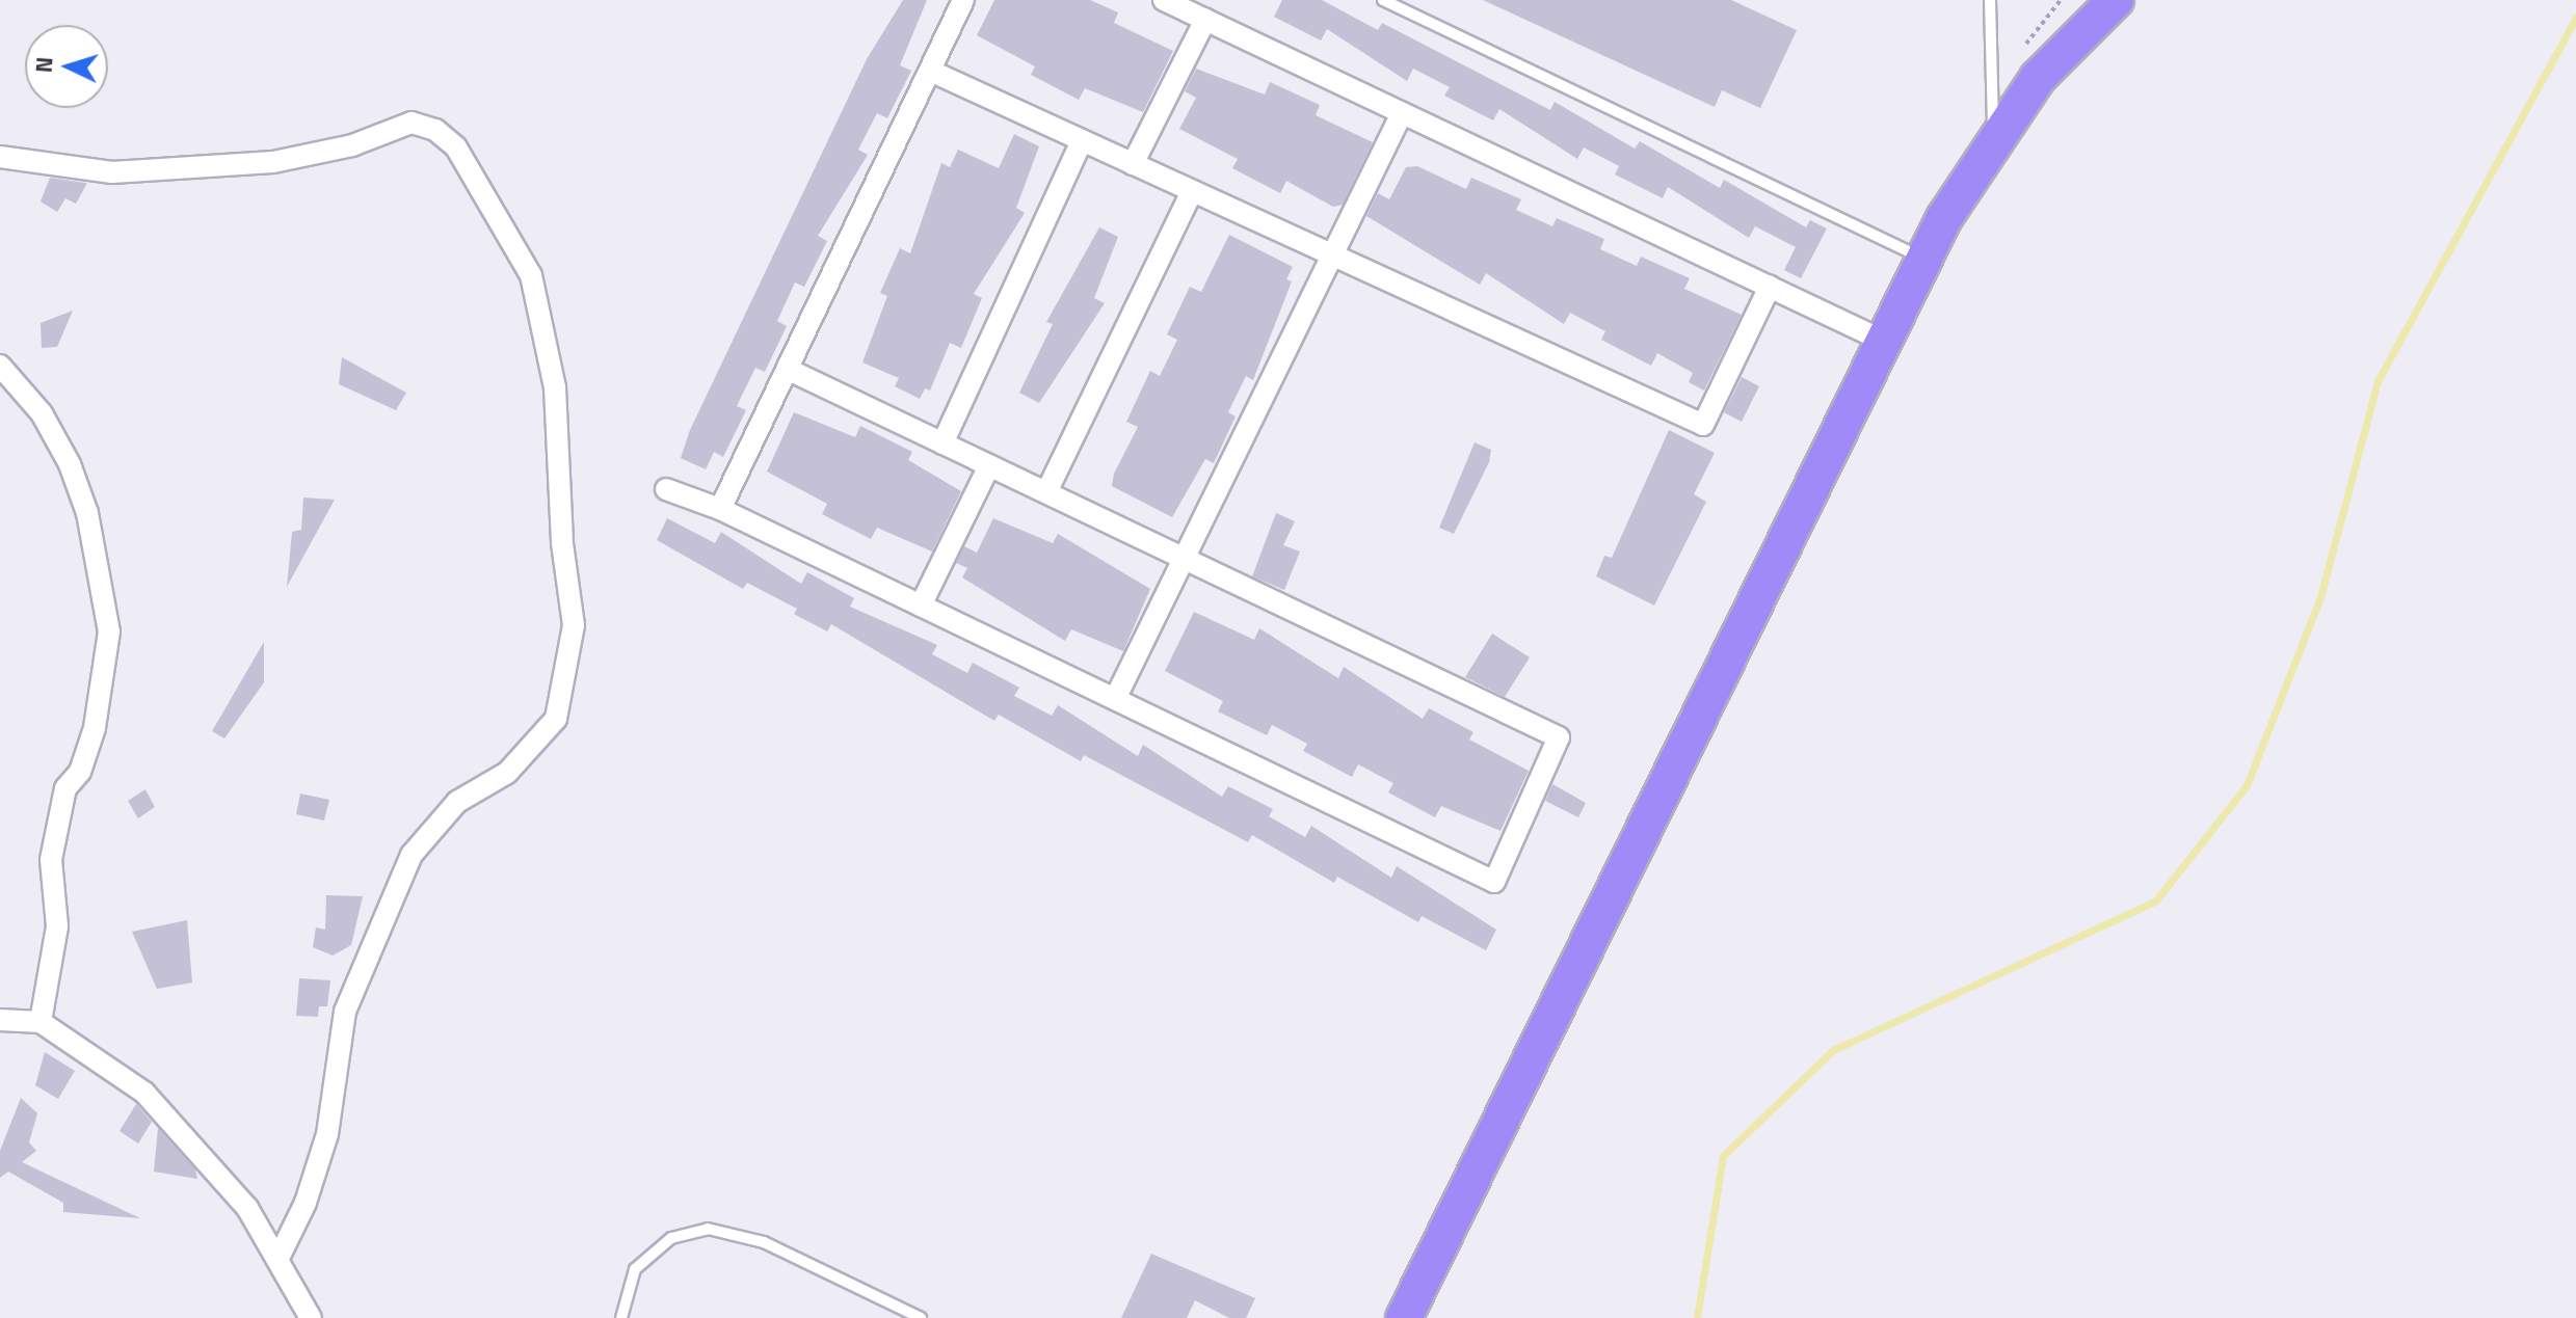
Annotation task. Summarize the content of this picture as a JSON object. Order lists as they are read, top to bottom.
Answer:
{
  "north": "left"
}
